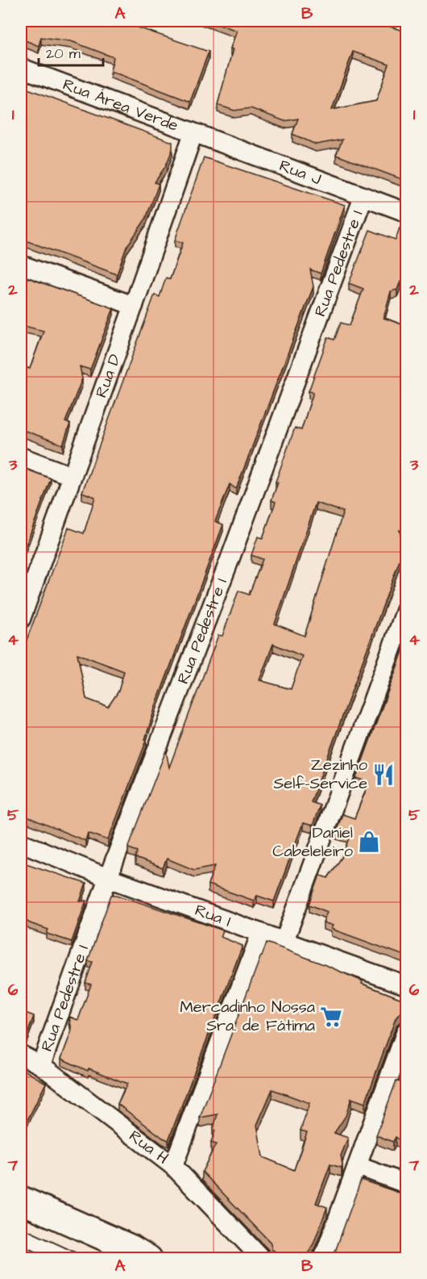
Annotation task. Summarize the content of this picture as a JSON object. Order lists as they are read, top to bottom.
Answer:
{
  "streets": {
    "street": [
      "Rua Área Verde",
      "Rua J",
      "Rua Pedestre I",
      "Rua D",
      "Rua I",
      "Rua H"
    ]
  },
  "crossings": [
    ["Rua Área Verde", "Rua J"],
    ["Rua Área Verde", "Rua D"],
    ["Rua J", "Rua Pedestre I"],
    ["Rua J", "Rua D"],
    ["Rua Pedestre I", "Rua I"],
    ["Rua Pedestre I", "Rua H"]
  ],
  "places": {
    "restaurant": ["Zezinho Self-Service"],
    "shop": ["Daniel Cabeleleiro"],
    "supermarket": ["Mercadinho Nossa Sra. de Fátima"]
  },
  "scale_bar": "20 m",
  "grid": {
    "columns": ["A", "B"],
    "rows": [
      "1",
      "2",
      "3",
      "4",
      "5",
      "6",
      "7"
    ]
  }
}
